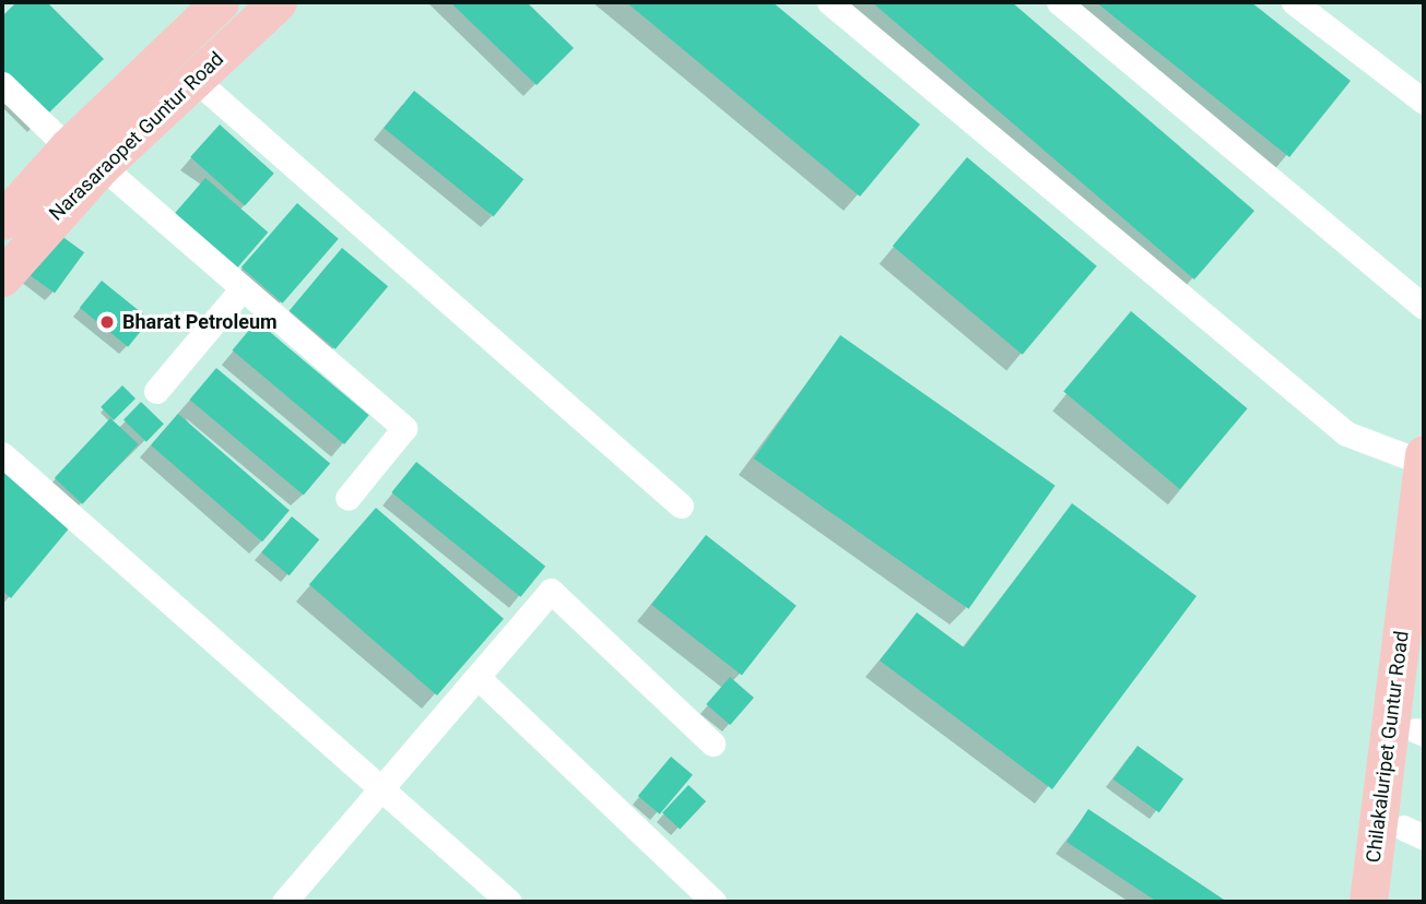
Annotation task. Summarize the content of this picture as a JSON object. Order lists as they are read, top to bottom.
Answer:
{
  "streets": {
    "highway": ["Narasaraopet Guntur Road", "Chilakaluripet Guntur Road"]
  },
  "places": ["Bharat Petroleum"]
}
